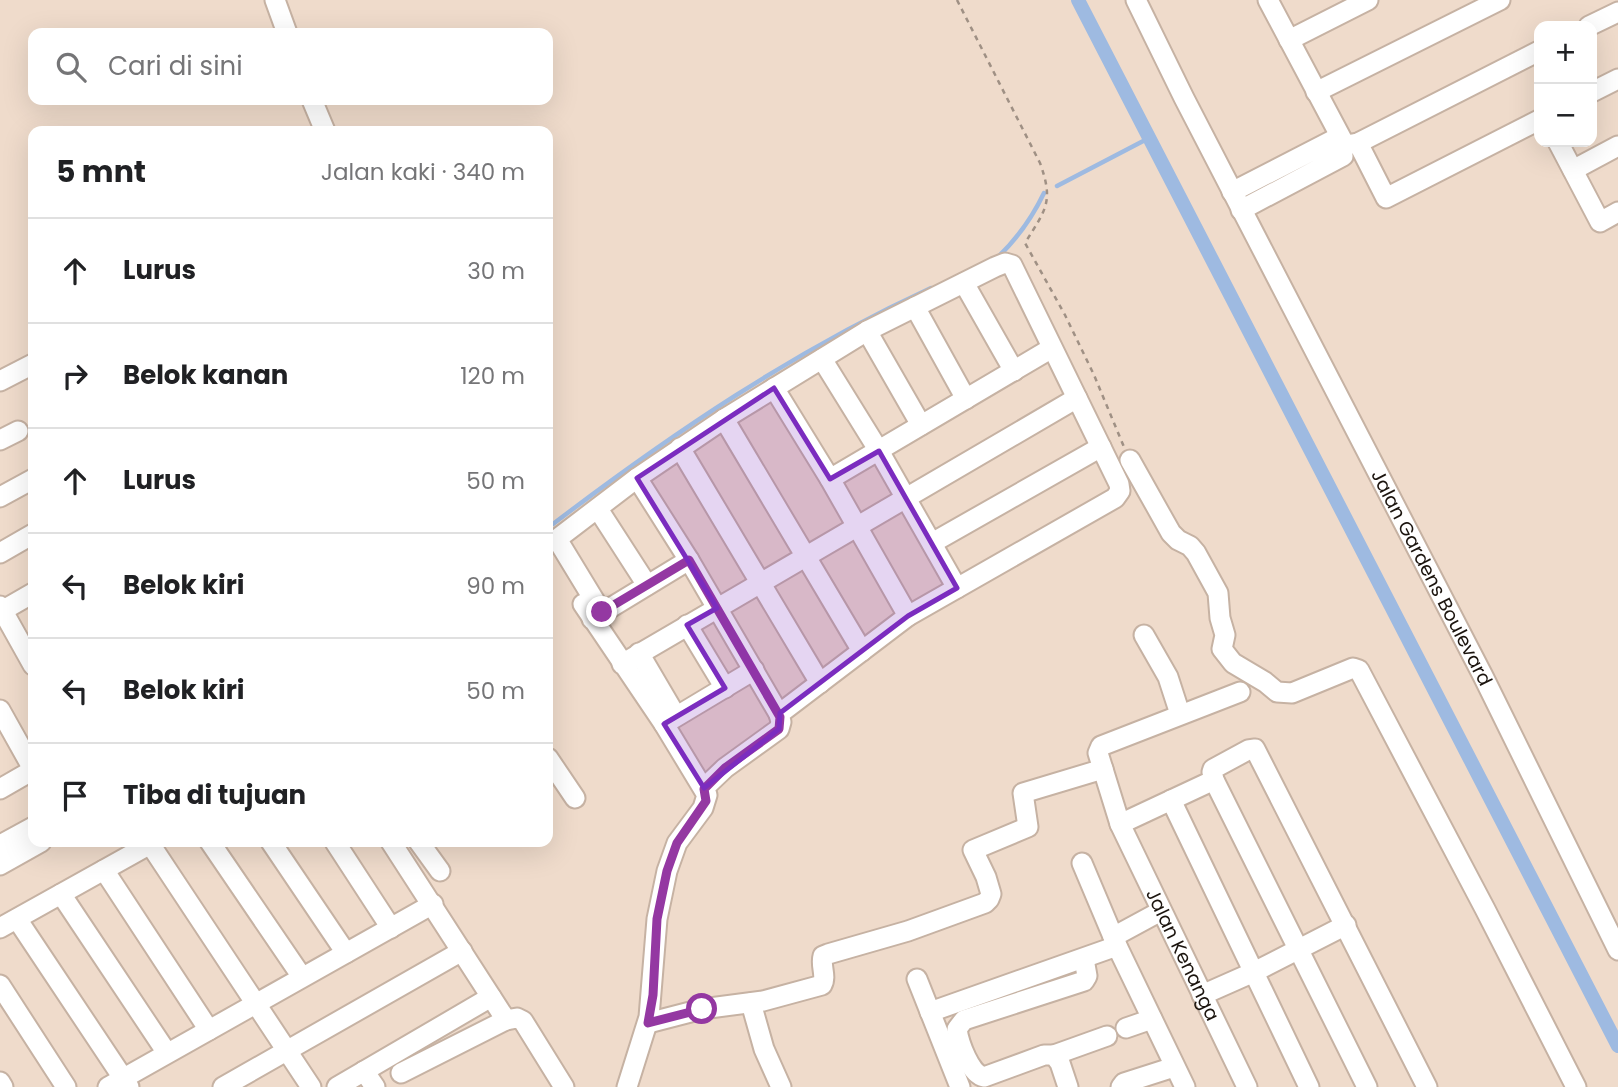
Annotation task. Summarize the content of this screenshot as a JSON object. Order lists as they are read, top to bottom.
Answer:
{
  "streets": {
    "street": ["Jalan Gardens Boulevard", "Jalan Kenanga"]
  },
  "page": {
    "map_buttons": ["+", "−"],
    "search": "Cari di sini",
    "heading": ["5 mnt", "Jalan kaki · 340 m"],
    "list": [
      ["Lurus", "30 m"],
      ["Belok kanan", "120 m"],
      ["Lurus", "50 m"],
      ["Belok kiri", "90 m"],
      ["Belok kiri", "50 m"],
      "Tiba di tujuan"
    ]
  }
}
